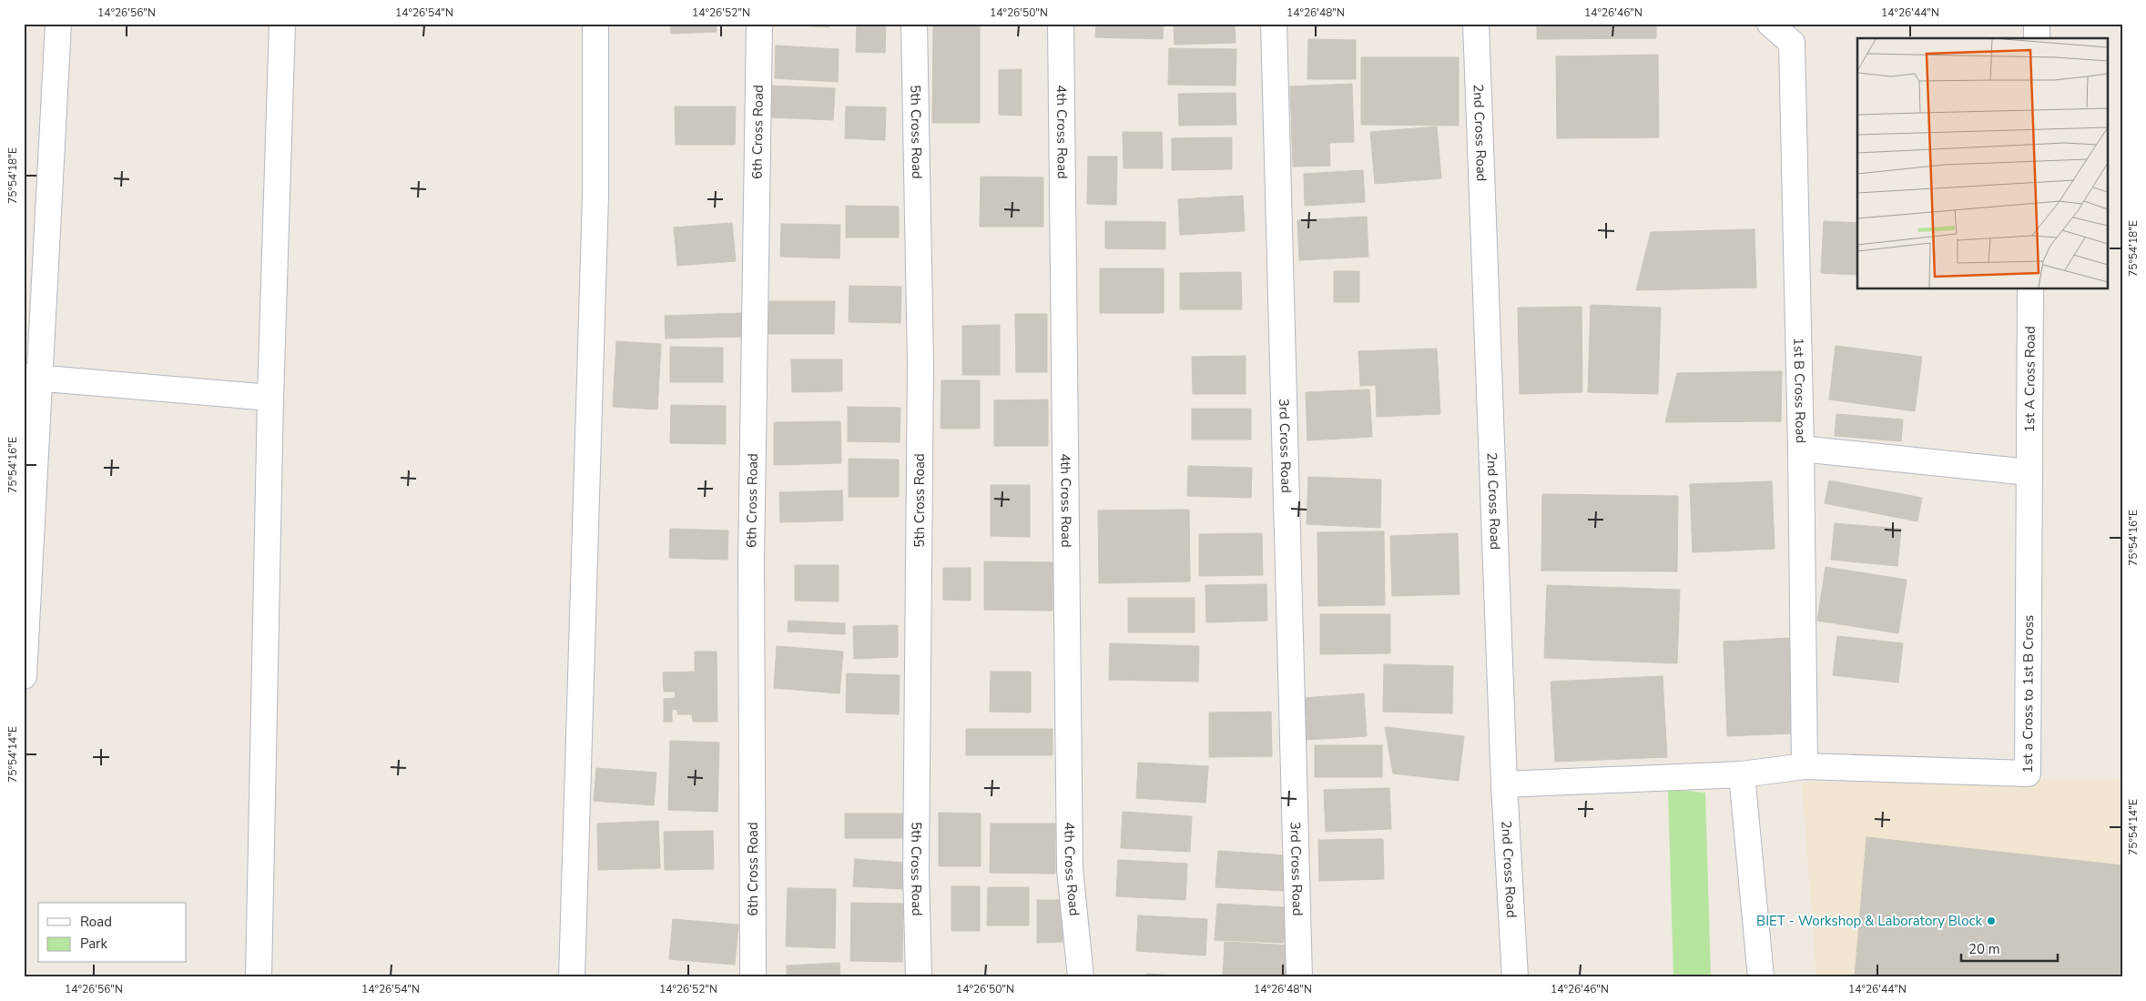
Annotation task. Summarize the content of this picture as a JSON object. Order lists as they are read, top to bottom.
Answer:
{
  "streets": {
    "street": [
      "6th Cross Road",
      "5th Cross Road",
      "4th Cross Road",
      "2nd Cross Road",
      "1st A Cross Road",
      "1st B Cross Road",
      "3rd Cross Road",
      "1st a Cross to 1st B Cross"
    ]
  },
  "crossings": [
    ["1st A Cross Road", "1st a Cross to 1st B Cross"],
    ["1st B Cross Road", "1st a Cross to 1st B Cross"]
  ],
  "places": ["BIET - Workshop & Laboratory Block"],
  "legend": ["Road", "Park"],
  "scale_bar": "20 m",
  "coordinates": [
    "14°26'56\"N",
    "14°26'54\"N",
    "14°26'52\"N",
    "14°26'50\"N",
    "14°26'48\"N",
    "14°26'46\"N",
    "14°26'44\"N",
    "75°54'18\"E",
    "75°54'16\"E",
    "75°54'14\"E"
  ]
}
